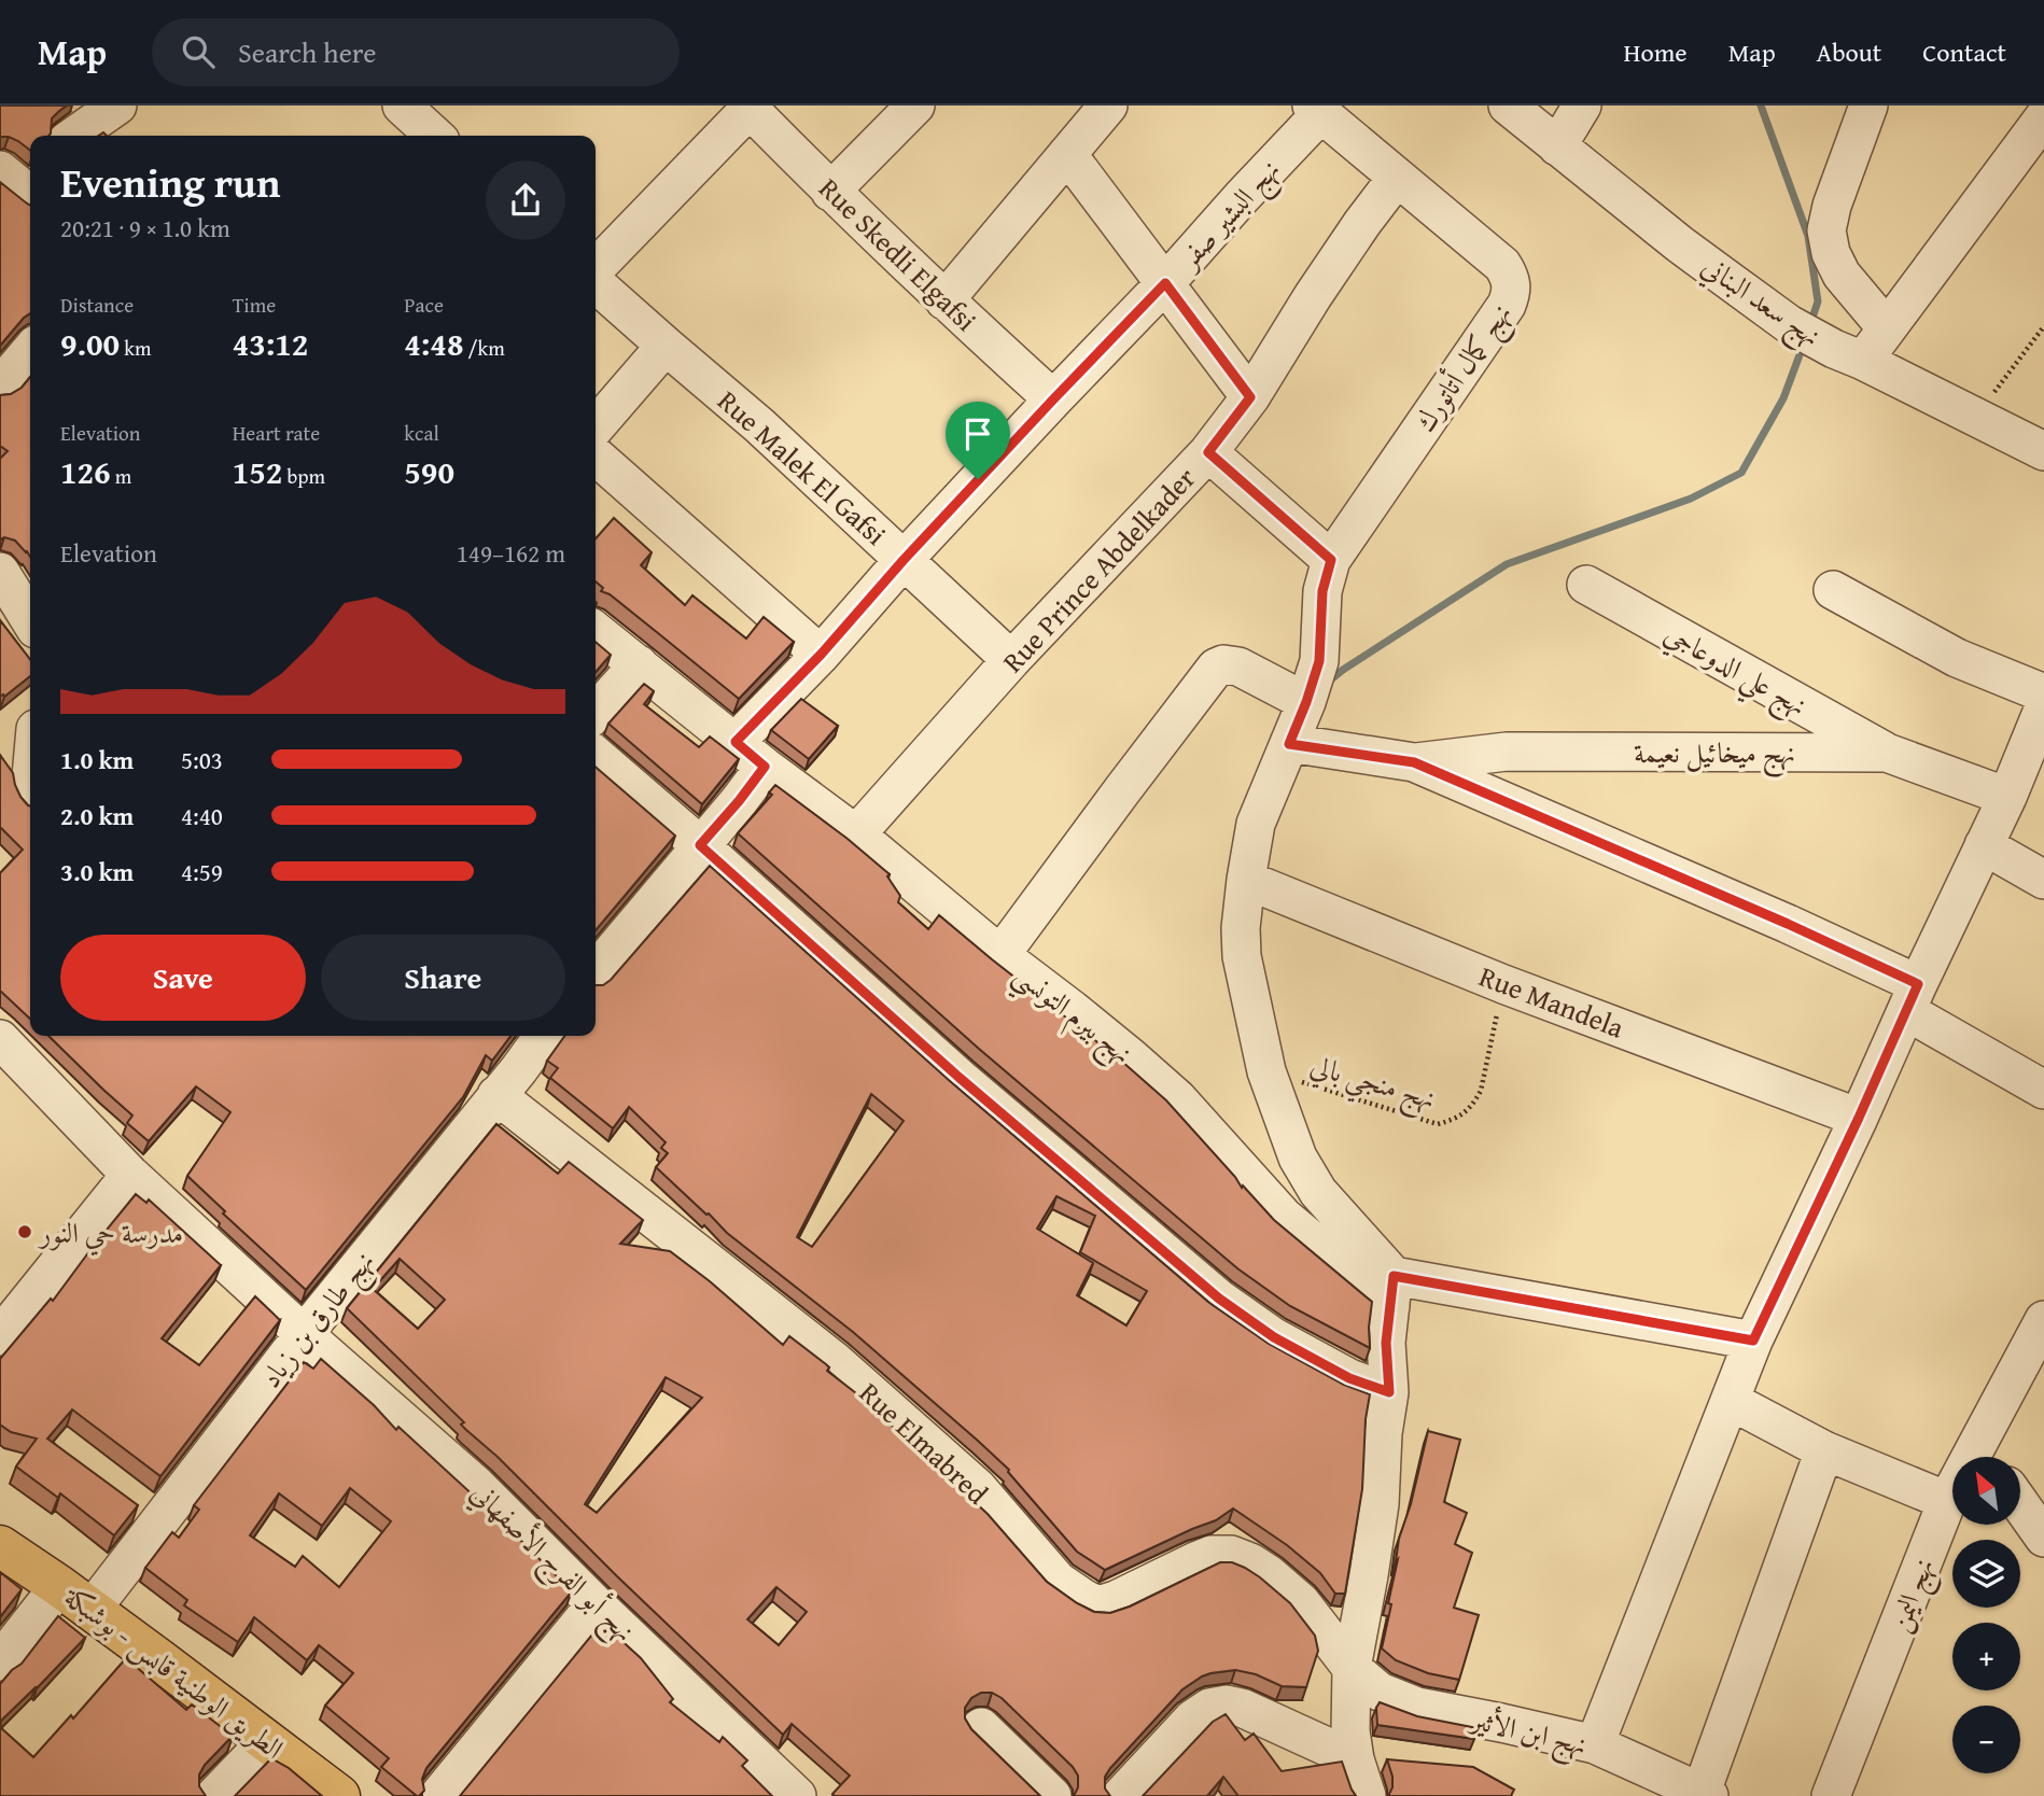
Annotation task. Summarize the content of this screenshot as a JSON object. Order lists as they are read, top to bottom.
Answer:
{
  "streets": {
    "main road": ["الطريق الوطنية قابس - بوشبكة"],
    "street": [
      "نهج البشير صفر",
      "Rue Skedli Elgafsi",
      "نهج سعد البناني",
      "نهج كمال أتاتورك",
      "Rue Malek El Gafsi",
      "Rue Prince Abdelkader",
      "نهج علي الدوعاجي",
      "نهج ميخائيل نعيمة",
      "Rue Mandela",
      "نهج بيرم التونسي",
      "نهج طارق بن زياد",
      "Rue Elmabred",
      "نهج أبو الفرج الأصفهاني",
      "نهج اليمن",
      "نهج ابن الأثير"
    ],
    "path": ["نهج منجي بالي"]
  },
  "crossings": [
    ["نهج البشير صفر", "Rue Skedli Elgafsi"],
    ["نهج البشير صفر", "نهج كمال أتاتورك"],
    ["نهج البشير صفر", "Rue Malek El Gafsi"],
    ["نهج البشير صفر", "نهج بيرم التونسي"],
    ["نهج كمال أتاتورك", "Rue Prince Abdelkader"],
    ["Rue Malek El Gafsi", "Rue Prince Abdelkader"],
    ["Rue Prince Abdelkader", "نهج بيرم التونسي"],
    ["نهج علي الدوعاجي", "نهج ميخائيل نعيمة"],
    ["Rue Mandela", "نهج منجي بالي"],
    ["نهج طارق بن زياد", "Rue Elmabred"],
    ["نهج طارق بن زياد", "نهج أبو الفرج الأصفهاني"],
    ["نهج طارق بن زياد", "الطريق الوطنية قابس - بوشبكة"],
    ["Rue Elmabred", "نهج ابن الأثير"]
  ],
  "places": ["مدرسة حي النور"],
  "north": "top left",
  "page": {
    "header": "Map",
    "search": "Search here",
    "nav": [
      "Home",
      "Map",
      "About",
      "Contact"
    ],
    "heading": ["Evening run", "20:21 · 9 × 1.0 km"],
    "stats": [
      ["Distance", "9.00 km"],
      ["Time", "43:12"],
      ["Pace", "4:48 /km"],
      ["Elevation", "126 m"],
      ["Heart rate", "152 bpm"],
      ["kcal", "590"]
    ],
    "chart": ["Elevation", "149–162 m"],
    "list": [
      {
        "name": "1.0 km",
        "note": "5:03"
      },
      {
        "name": "2.0 km",
        "note": "4:40"
      },
      {
        "name": "3.0 km",
        "note": "4:59"
      }
    ],
    "buttons": ["Save", "Share"],
    "map_buttons": ["+", "−"]
  }
}
